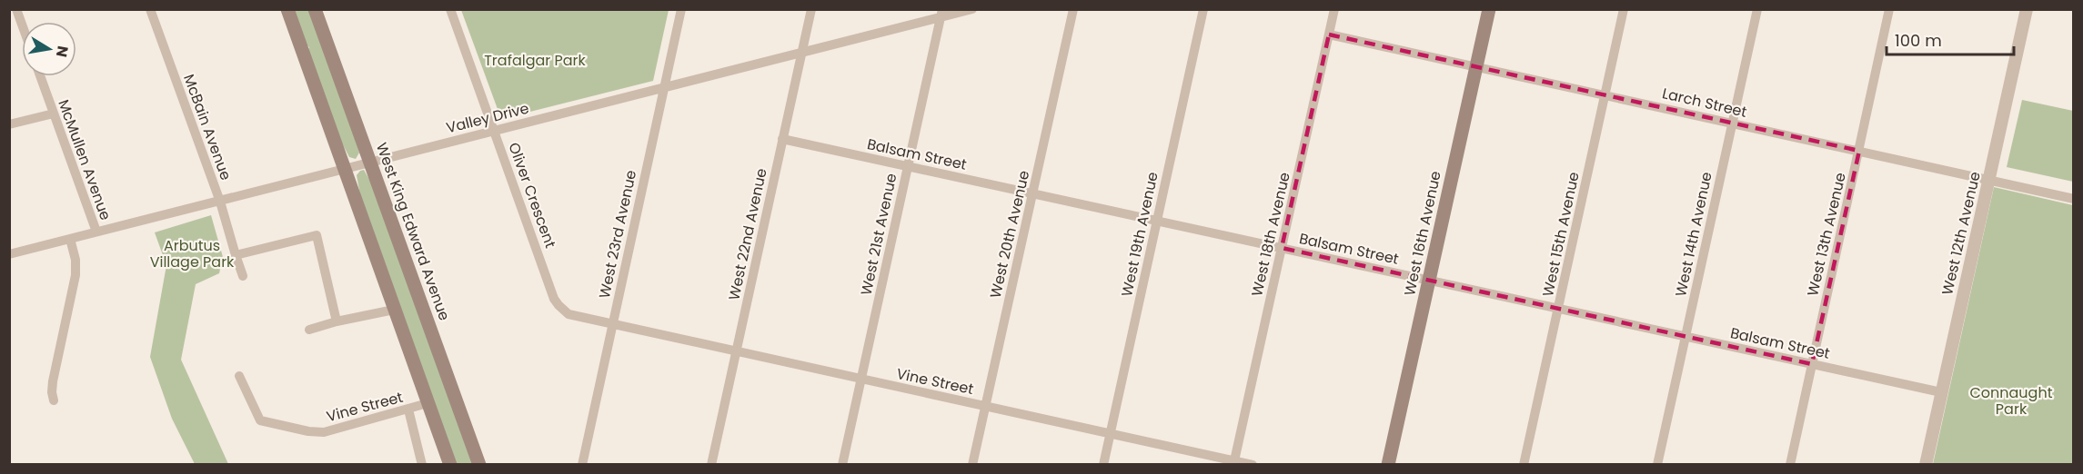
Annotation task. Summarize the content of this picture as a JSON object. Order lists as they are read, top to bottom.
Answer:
{
  "streets": {
    "main road": ["West King Edward Avenue", "West 16th Avenue"],
    "street": [
      "Larch Street",
      "Valley Drive",
      "McBain Avenue",
      "Balsam Street",
      "McMullen Avenue",
      "Oliver Crescent",
      "West 12th Avenue",
      "West 23rd Avenue",
      "West 22nd Avenue",
      "West 21st Avenue",
      "West 20th Avenue",
      "West 19th Avenue",
      "West 18th Avenue",
      "West 15th Avenue",
      "West 14th Avenue",
      "West 13th Avenue",
      "Vine Street"
    ]
  },
  "crossings": [
    ["Larch Street", "West 16th Avenue"],
    ["Larch Street", "West 12th Avenue"],
    ["Larch Street", "West 18th Avenue"],
    ["Larch Street", "West 15th Avenue"],
    ["Larch Street", "West 14th Avenue"],
    ["Larch Street", "West 13th Avenue"],
    ["Valley Drive", "McBain Avenue"],
    ["Valley Drive", "McMullen Avenue"],
    ["Valley Drive", "Oliver Crescent"],
    ["Valley Drive", "West King Edward Avenue"],
    ["Valley Drive", "West 23rd Avenue"],
    ["Valley Drive", "West 22nd Avenue"],
    ["Valley Drive", "West 21st Avenue"],
    ["Balsam Street", "West 16th Avenue"],
    ["Balsam Street", "West 12th Avenue"],
    ["Balsam Street", "West 22nd Avenue"],
    ["Balsam Street", "West 21st Avenue"],
    ["Balsam Street", "West 20th Avenue"],
    ["Balsam Street", "West 19th Avenue"],
    ["Balsam Street", "West 18th Avenue"],
    ["Balsam Street", "West 15th Avenue"],
    ["Balsam Street", "West 14th Avenue"],
    ["Balsam Street", "West 13th Avenue"],
    ["Oliver Crescent", "West 23rd Avenue"],
    ["Oliver Crescent", "Vine Street"],
    ["West 23rd Avenue", "Vine Street"],
    ["West 22nd Avenue", "Vine Street"],
    ["West 21st Avenue", "Vine Street"],
    ["West 20th Avenue", "Vine Street"],
    ["West 19th Avenue", "Vine Street"],
    ["West 18th Avenue", "Vine Street"]
  ],
  "parks": ["Trafalgar Park", "Arbutus Village Park", "Connaught Park"],
  "scale_bar": "100 m",
  "north": "right"
}
